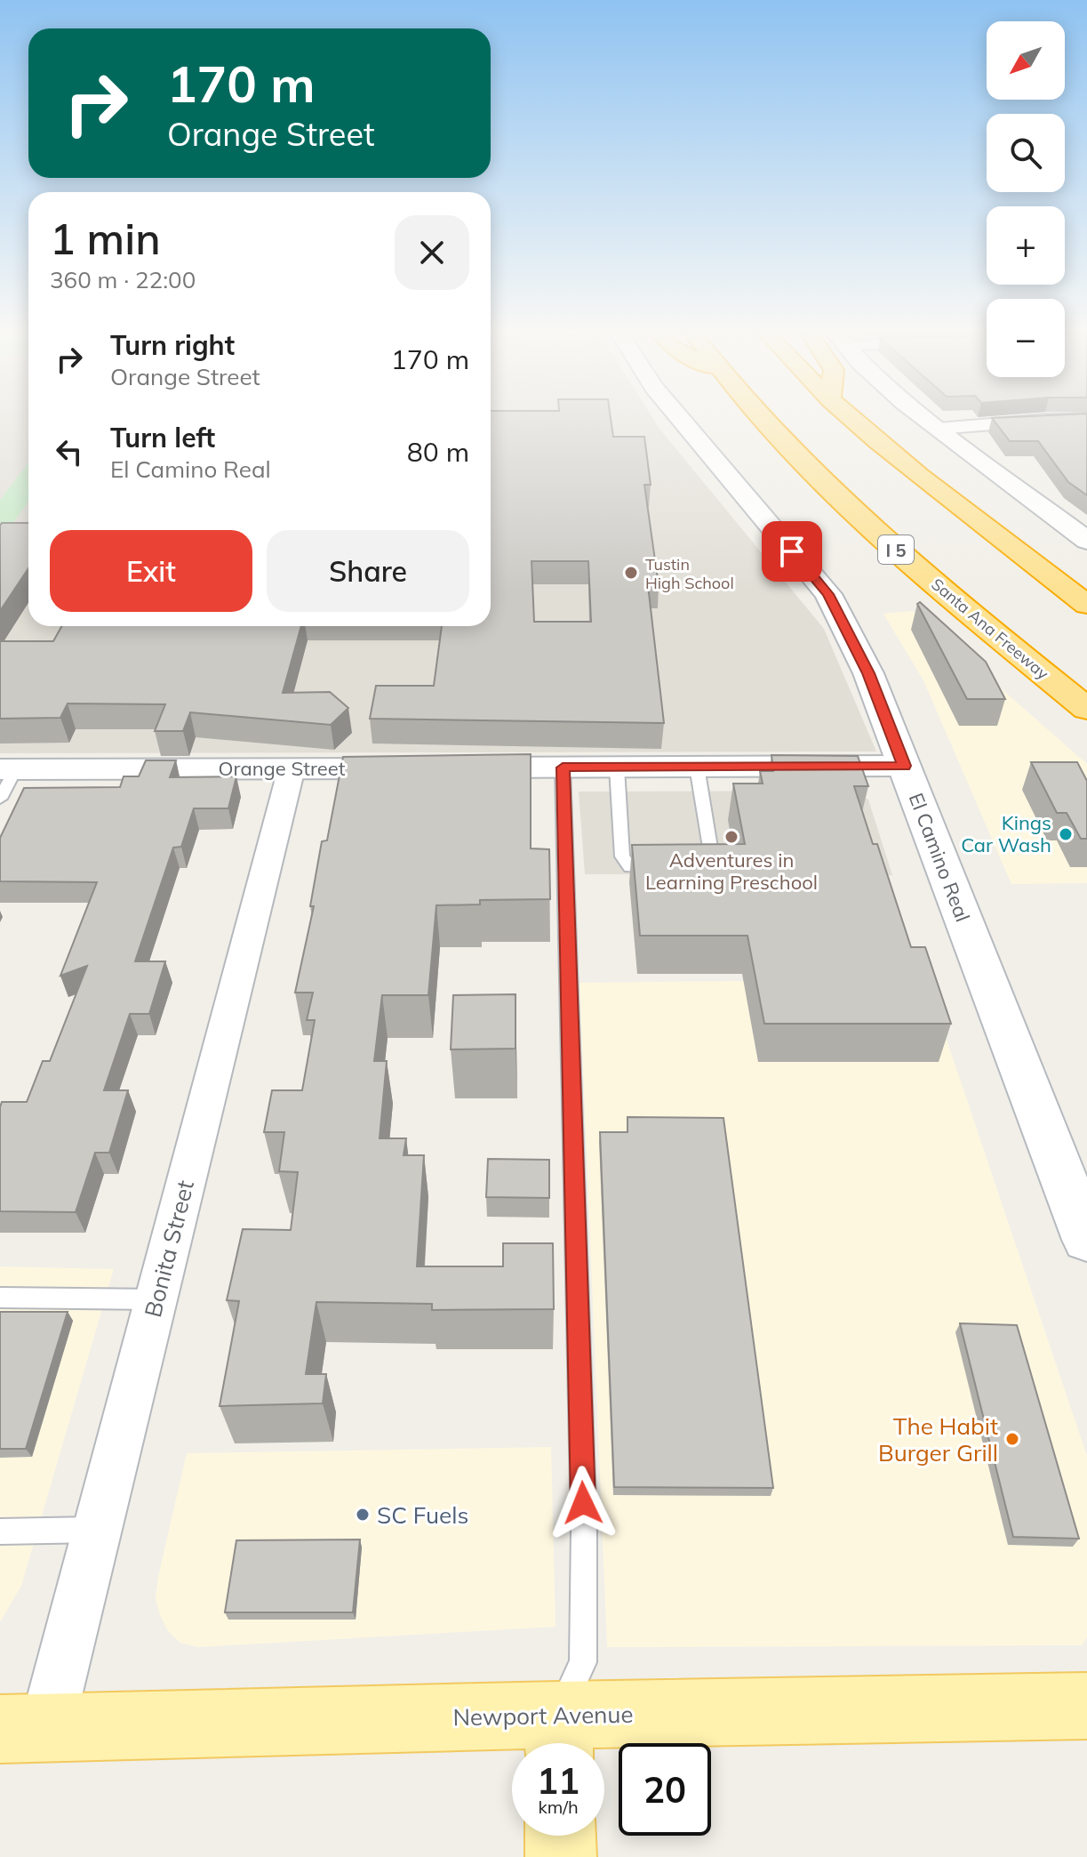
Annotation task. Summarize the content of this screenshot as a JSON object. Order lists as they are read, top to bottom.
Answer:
{
  "streets": {
    "highway": ["I 5", "Santa Ana Freeway"],
    "main road": ["Orange Street", "El Camino Real", "Newport Avenue"],
    "street": ["Bonita Street"]
  },
  "crossings": [
    ["Orange Street", "El Camino Real"],
    ["Orange Street", "Bonita Street"],
    ["Bonita Street", "Newport Avenue"]
  ],
  "places": [
    "Tustin High School",
    "Kings Car Wash",
    "Adventures in Learning Preschool",
    "The Habit Burger Grill",
    "SC Fuels"
  ],
  "north": "bottom left",
  "page": {
    "map_buttons": ["+", "−"],
    "turn": ["170 m", "Orange Street"],
    "heading": ["1 min", "360 m · 22:00"],
    "list": [
      {
        "name": "Turn right",
        "note": "Orange Street",
        "value": "170 m"
      },
      {
        "name": "Turn left",
        "note": "El Camino Real",
        "value": "80 m"
      }
    ],
    "buttons": ["Exit", "Share"],
    "speed": "11 km/h",
    "limit": "20"
  }
}
